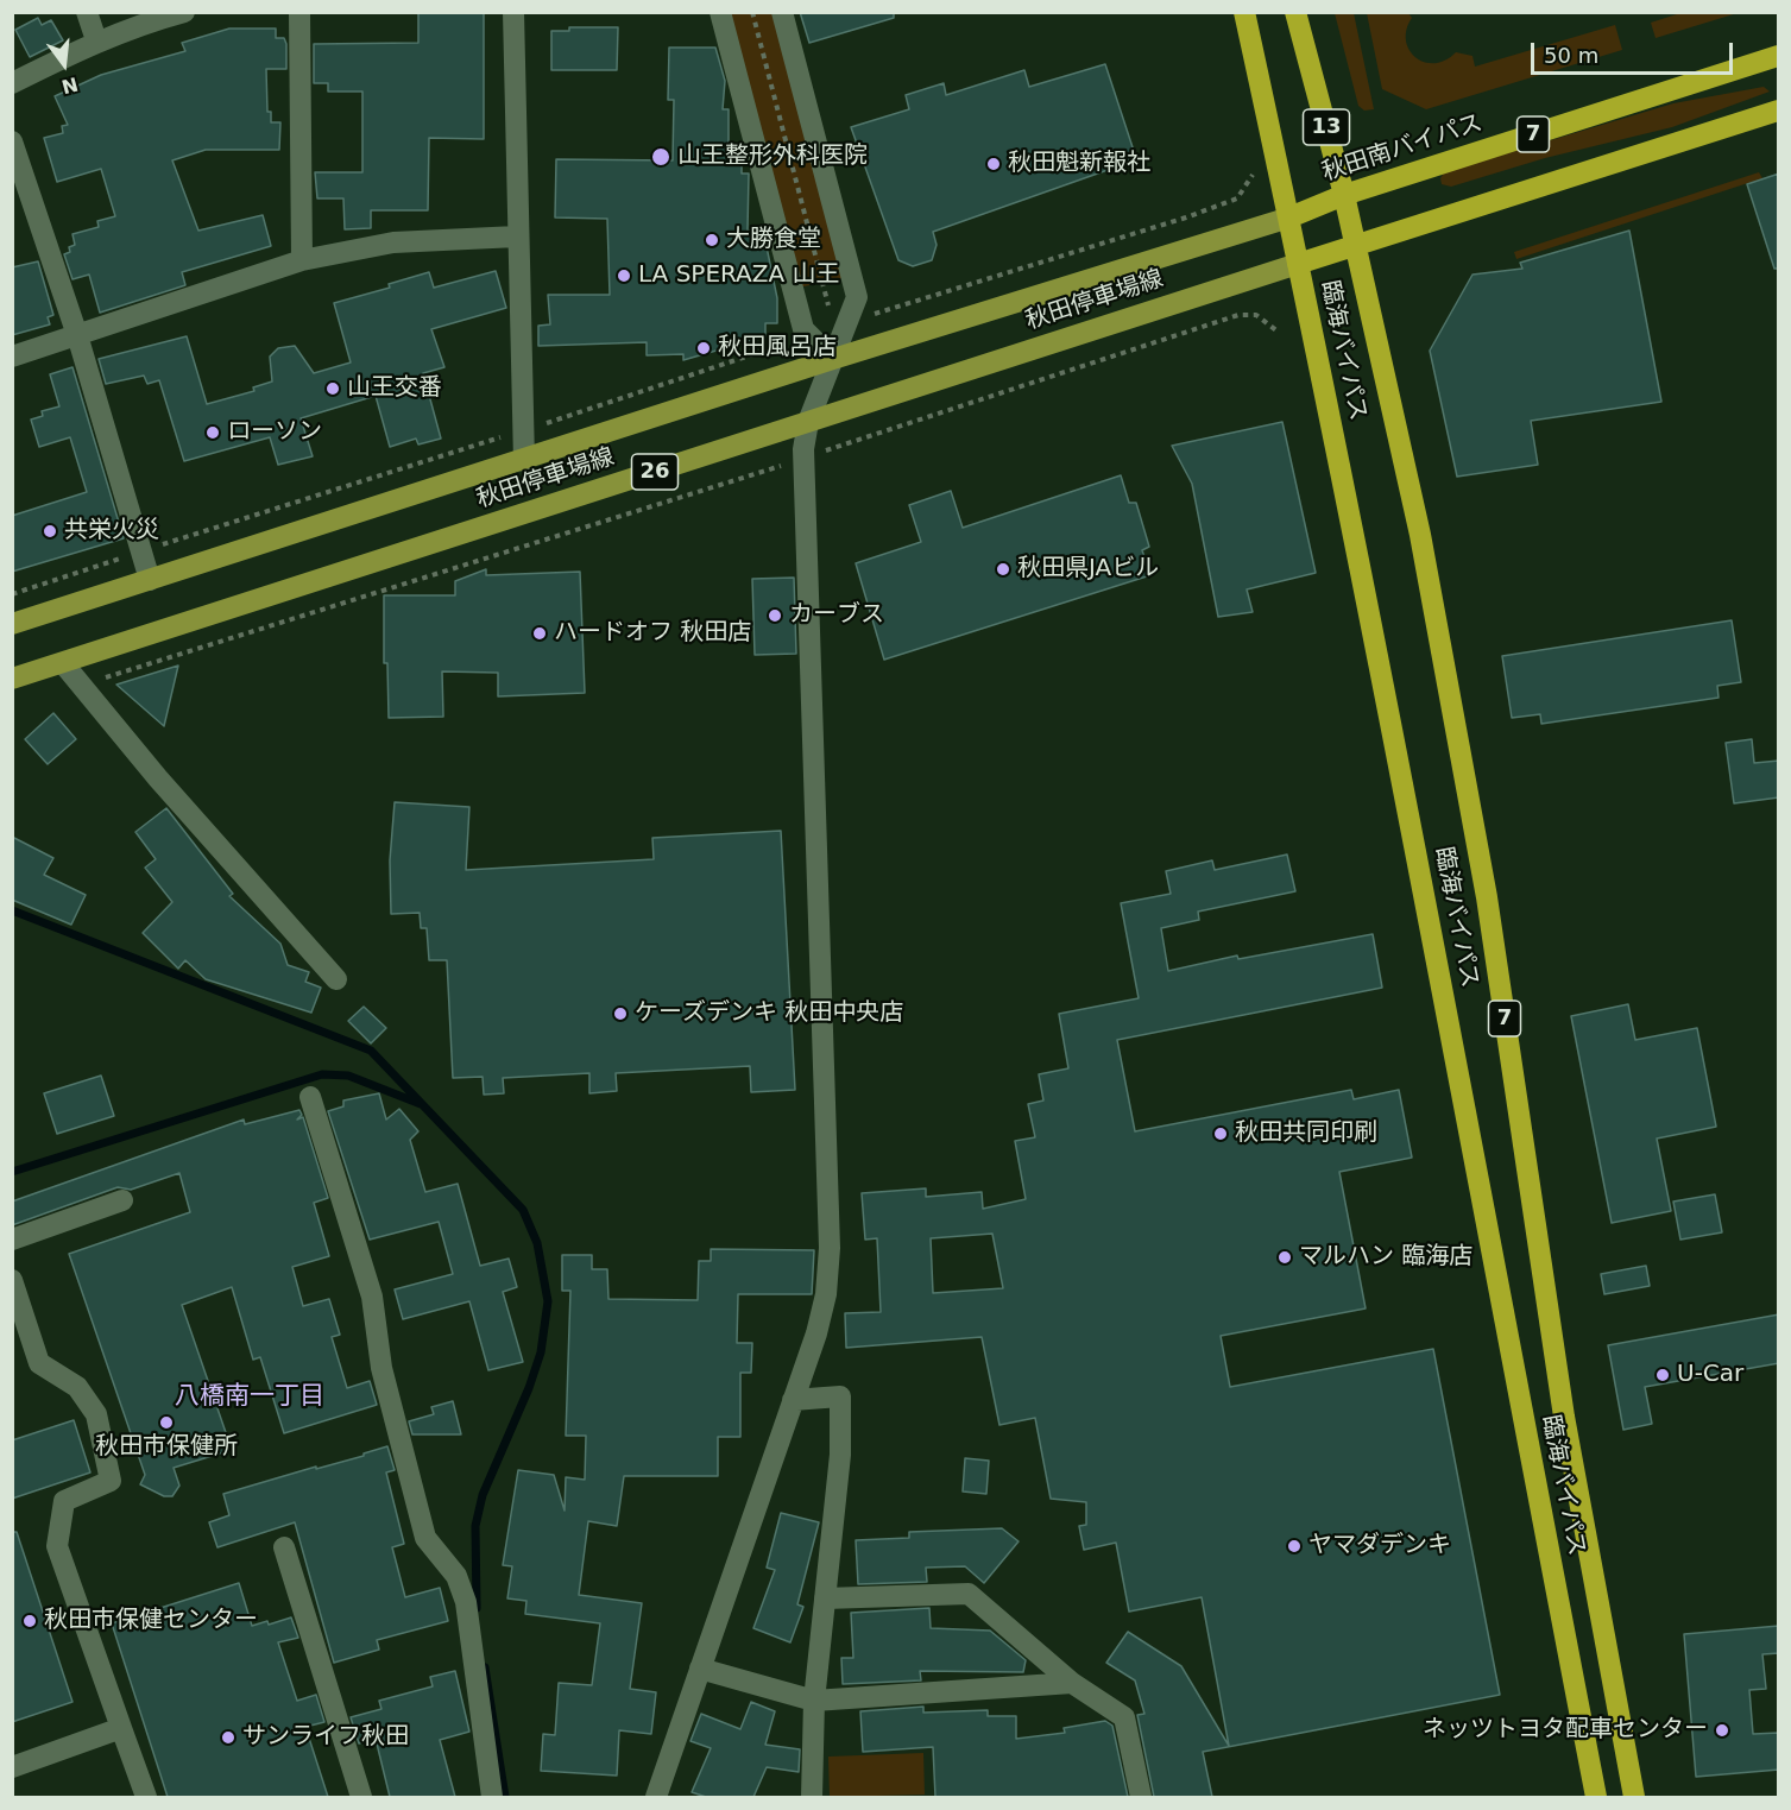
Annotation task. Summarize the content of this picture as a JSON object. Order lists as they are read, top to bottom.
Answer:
{
  "streets": {
    "highway": [
      "13",
      "7",
      "秋田南バイパス",
      "臨海バイパス"
    ],
    "main road": ["秋田停車場線", "26"]
  },
  "crossings": [
    ["13", "7"],
    ["13", "秋田南バイパス"],
    ["13", "秋田停車場線"],
    ["13", "臨海バイパス"],
    ["7", "秋田停車場線"],
    ["7", "臨海バイパス"],
    ["秋田南バイパス", "秋田停車場線"],
    ["秋田南バイパス", "臨海バイパス"],
    ["秋田停車場線", "臨海バイパス"]
  ],
  "districts": ["八橋南一丁目"],
  "places": [
    "山王整形外科医院",
    "秋田魁新報社",
    "大勝食堂",
    "LA SPERAZA 山王",
    "秋田風呂店",
    "山王交番",
    "ローソン",
    "共栄火災",
    "秋田県JAビル",
    "カーブス",
    "ハードオフ 秋田店",
    "ケーズデンキ 秋田中央店",
    "秋田共同印刷",
    "マルハン 臨海店",
    "U-Car",
    "秋田市保健所",
    "ヤマダデンキ",
    "秋田市保健センター",
    "ネッツトヨタ配車センター",
    "サンライフ秋田"
  ],
  "scale_bar": "50 m",
  "north": "bottom"
}
